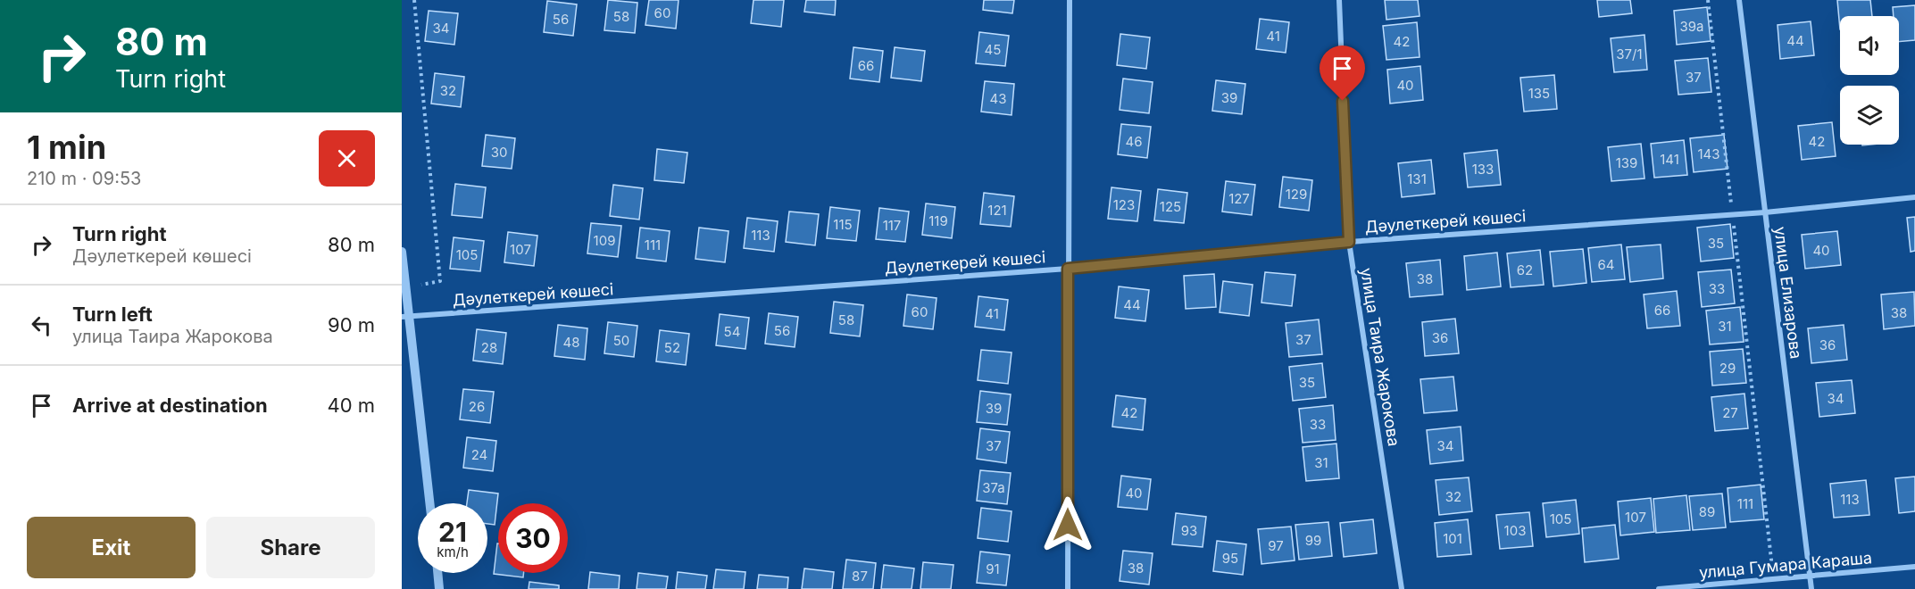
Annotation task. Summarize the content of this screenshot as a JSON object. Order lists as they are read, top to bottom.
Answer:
{
  "streets": {
    "street": [
      "Дәулеткерей көшесі",
      "улица Елизарова",
      "улица Таира Жарокова",
      "улица Гумара Караша"
    ]
  },
  "crossings": [
    ["Дәулеткерей көшесі", "улица Елизарова"],
    ["Дәулеткерей көшесі", "улица Таира Жарокова"],
    ["улица Елизарова", "улица Гумара Караша"]
  ],
  "house_numbers": [
    "60",
    "58",
    "56",
    "39а",
    "34",
    "41",
    "44",
    "42",
    "45",
    "37/1",
    "66",
    "37",
    "40",
    "32",
    "135",
    "39",
    "43",
    "46",
    "42",
    "30",
    "143",
    "141",
    "139",
    "133",
    "131",
    "129",
    "127",
    "123",
    "125",
    "121",
    "119",
    "115",
    "117",
    "113",
    "109",
    "35",
    "111",
    "107",
    "40",
    "105",
    "64",
    "62",
    "38",
    "33",
    "44",
    "66",
    "60",
    "38",
    "41",
    "58",
    "31",
    "56",
    "54",
    "36",
    "37",
    "50",
    "48",
    "36",
    "28",
    "52",
    "29",
    "35",
    "34",
    "26",
    "39",
    "42",
    "27",
    "33",
    "37",
    "34",
    "24",
    "31",
    "37а",
    "40",
    "32",
    "113",
    "111",
    "89",
    "107",
    "105",
    "93",
    "103",
    "101",
    "99",
    "97",
    "95",
    "38",
    "91",
    "87"
  ],
  "page": {
    "turn": ["80 m", "Turn right"],
    "heading": ["1 min", "210 m · 09:53"],
    "list": [
      {
        "name": "Turn right",
        "note": "Дәулеткерей көшесі",
        "value": "80 m"
      },
      {
        "name": "Turn left",
        "note": "улица Таира Жарокова",
        "value": "90 m"
      },
      {
        "name": "Arrive at destination",
        "value": "40 m"
      }
    ],
    "speed": "21 km/h",
    "limit": "30",
    "buttons": ["Exit", "Share"]
  }
}
